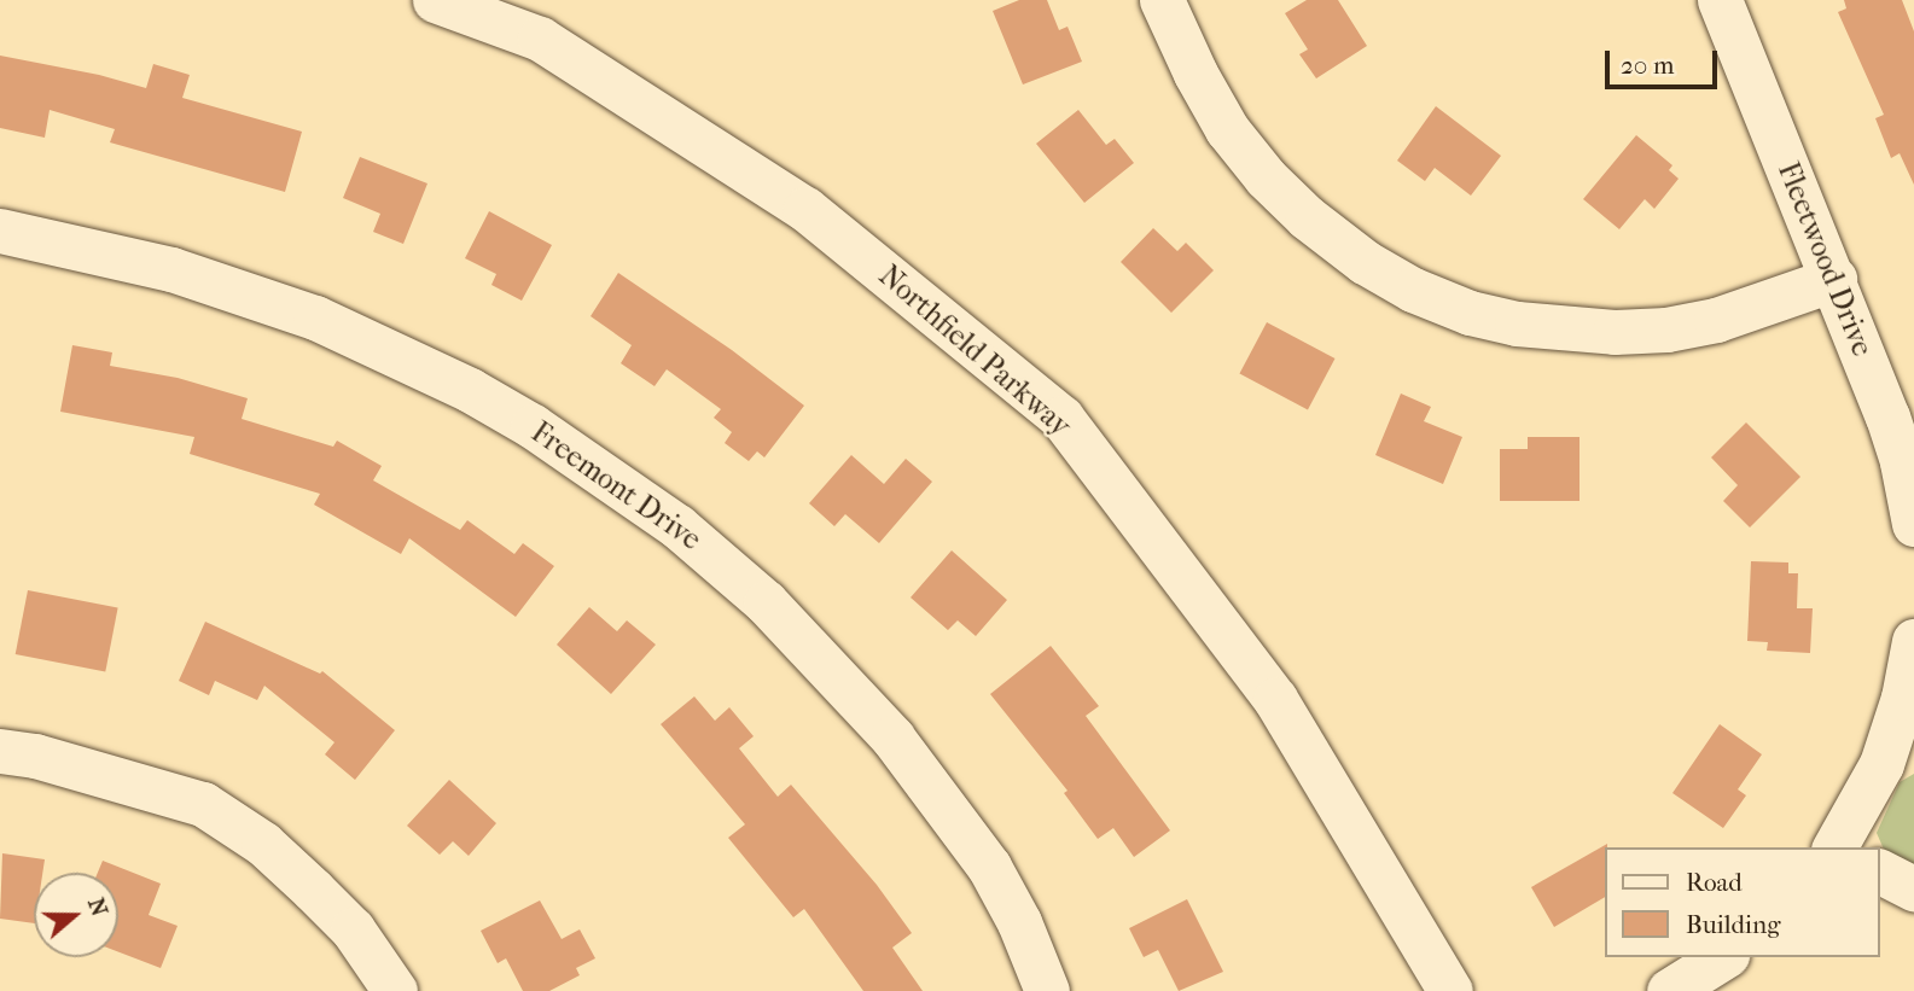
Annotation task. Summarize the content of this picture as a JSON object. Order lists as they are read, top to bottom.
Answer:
{
  "streets": {
    "street": ["Fleetwood Drive", "Northfield Parkway", "Freemont Drive"]
  },
  "legend": ["Road", "Building"],
  "scale_bar": "20 m",
  "north": "right"
}
